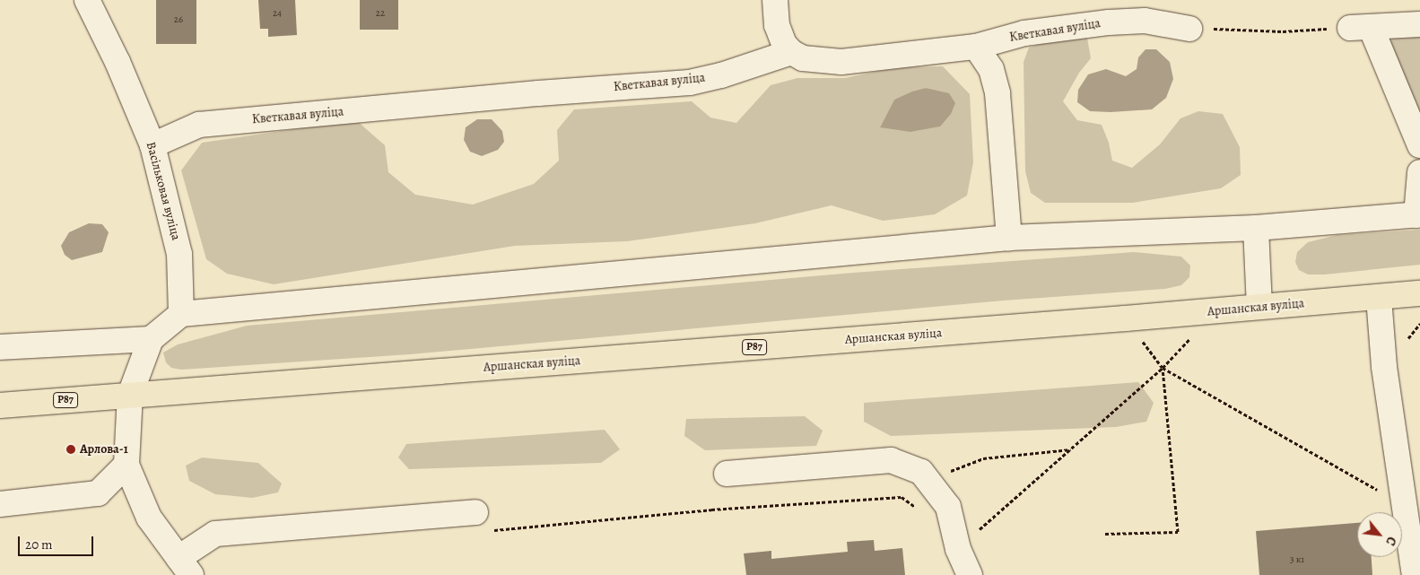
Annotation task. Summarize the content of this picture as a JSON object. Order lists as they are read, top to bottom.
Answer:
{
  "streets": {
    "main road": ["Аршанская вуліца", "Р87"],
    "street": ["Кветкавая вуліца", "Васільковая вуліца"]
  },
  "crossings": [
    ["Кветкавая вуліца", "Васільковая вуліца"],
    ["Аршанская вуліца", "Р87"]
  ],
  "places": ["Арлова-1"],
  "house_numbers": [
    "24",
    "22",
    "26",
    "3 к1"
  ],
  "scale_bar": "20 m",
  "north": "bottom right"
}
